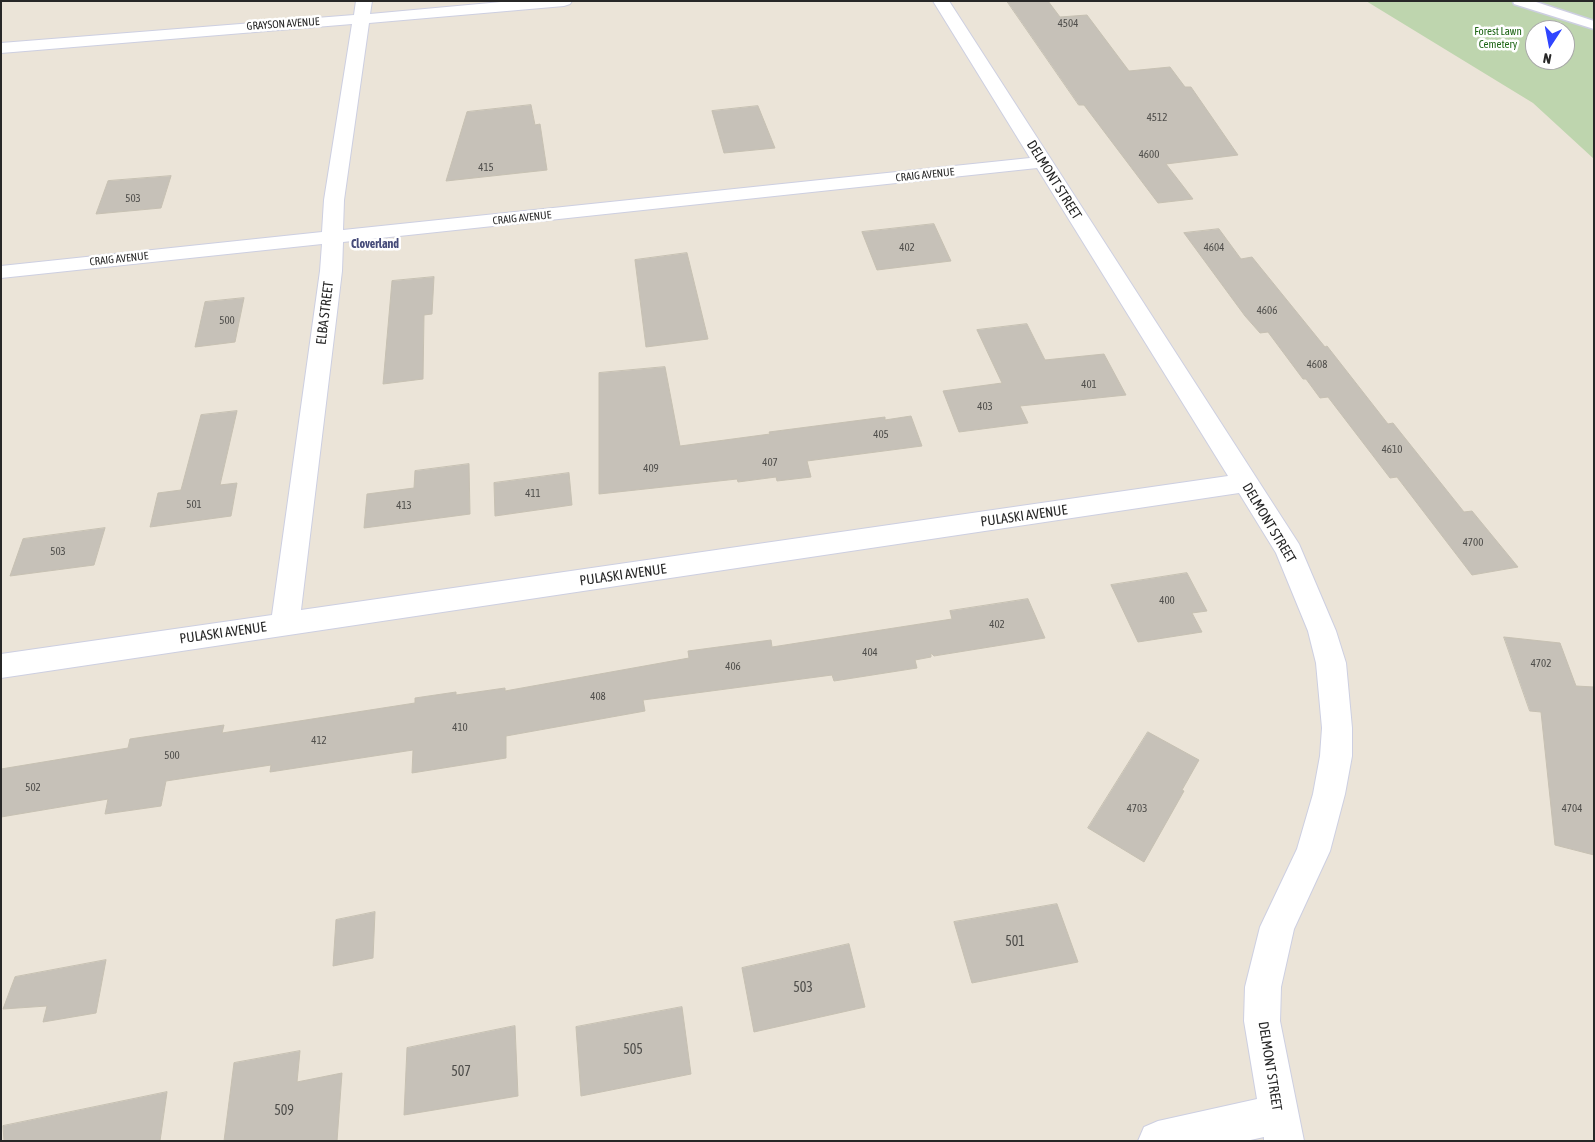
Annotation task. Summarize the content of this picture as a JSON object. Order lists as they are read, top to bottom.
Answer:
{
  "streets": {
    "street": [
      "GRAYSON AVENUE",
      "CRAIG AVENUE",
      "DELMONT STREET",
      "ELBA STREET",
      "PULASKI AVENUE"
    ]
  },
  "crossings": [
    ["GRAYSON AVENUE", "ELBA STREET"],
    ["CRAIG AVENUE", "DELMONT STREET"],
    ["CRAIG AVENUE", "ELBA STREET"],
    ["DELMONT STREET", "PULASKI AVENUE"],
    ["ELBA STREET", "PULASKI AVENUE"]
  ],
  "districts": ["Cloverland"],
  "parks": ["Forest Lawn Cemetery"],
  "house_numbers": [
    "4504",
    "4512",
    "4600",
    "415",
    "503",
    "402",
    "4604",
    "4606",
    "500",
    "4608",
    "401",
    "403",
    "405",
    "4610",
    "407",
    "409",
    "411",
    "501",
    "413",
    "4700",
    "503",
    "400",
    "402",
    "404",
    "4702",
    "406",
    "408",
    "410",
    "412",
    "500",
    "502",
    "4703",
    "4704",
    "501",
    "503",
    "505",
    "507",
    "509"
  ],
  "north": "bottom"
}
